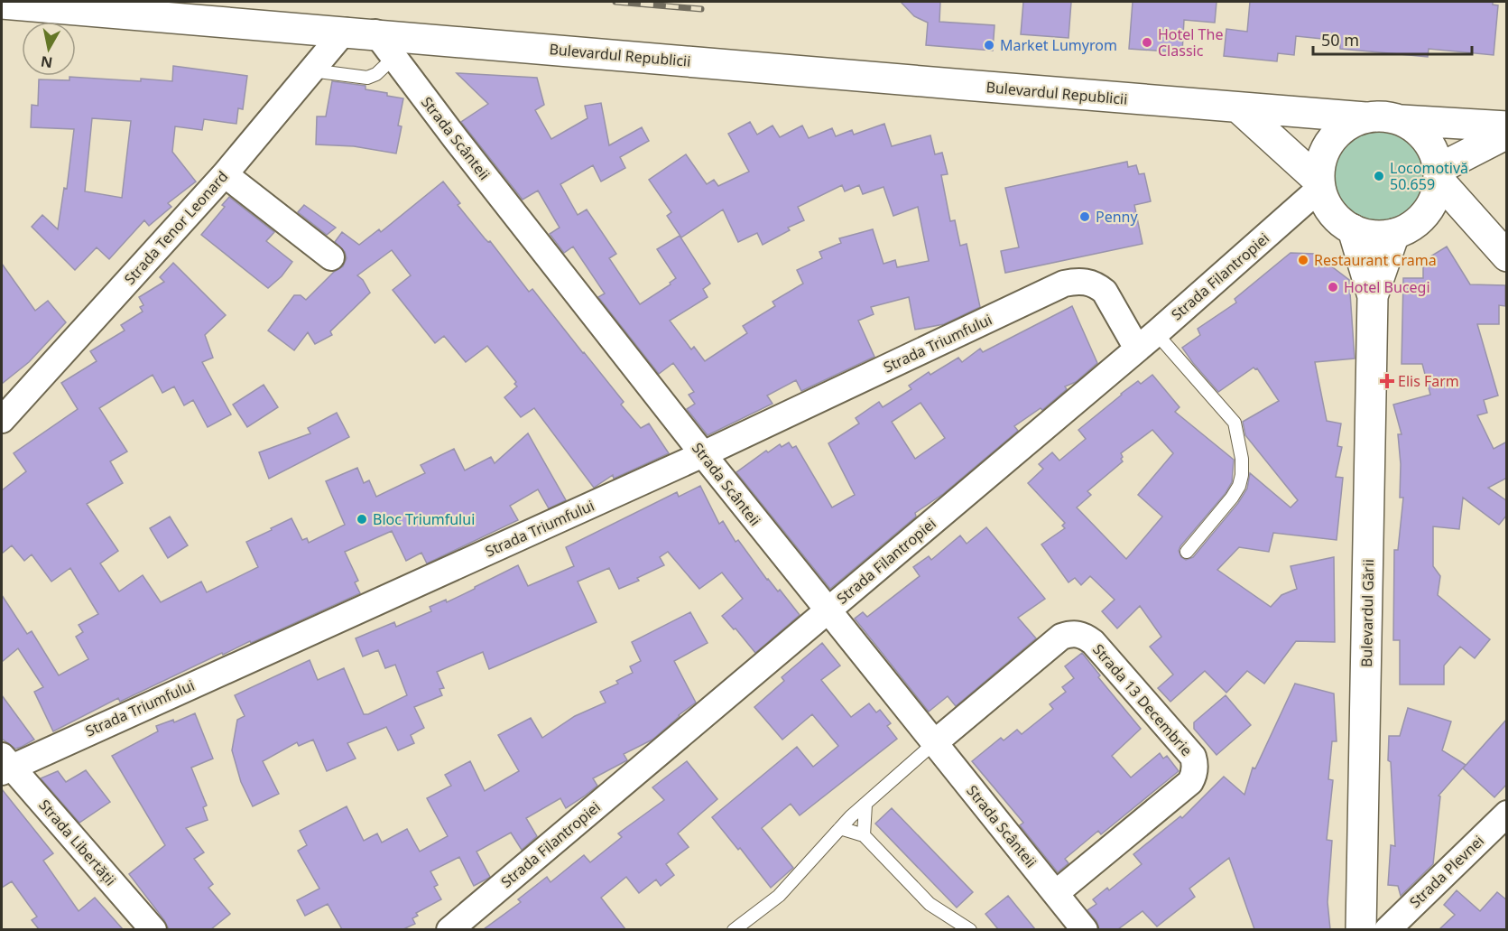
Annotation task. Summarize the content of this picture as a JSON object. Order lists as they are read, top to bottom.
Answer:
{
  "streets": {
    "main road": ["Bulevardul Republicii", "Bulevardul Gării"],
    "street": [
      "Strada Scânteii",
      "Strada Tenor Leonard",
      "Strada Filantropiei",
      "Strada Triumfului",
      "Strada 13 Decembrie",
      "Strada Libertății",
      "Strada Plevnei"
    ]
  },
  "crossings": [
    ["Bulevardul Republicii", "Strada Scânteii"],
    ["Bulevardul Republicii", "Strada Tenor Leonard"],
    ["Bulevardul Republicii", "Strada Filantropiei"],
    ["Bulevardul Republicii", "Bulevardul Gării"],
    ["Strada Scânteii", "Strada Filantropiei"],
    ["Strada Scânteii", "Strada Triumfului"],
    ["Strada Scânteii", "Strada 13 Decembrie"],
    ["Strada Filantropiei", "Strada Triumfului"],
    ["Strada Filantropiei", "Bulevardul Gării"],
    ["Strada Triumfului", "Strada Libertății"]
  ],
  "places": {
    "other": [
      "Hotel The Classic",
      "Market Lumyrom",
      "Locomotivă 50.659",
      "Penny",
      "Restaurant Crama",
      "Hotel Bucegi",
      "Bloc Triumfului"
    ],
    "health": ["Elis Farm"]
  },
  "scale_bar": "50 m",
  "north": "bottom"
}
